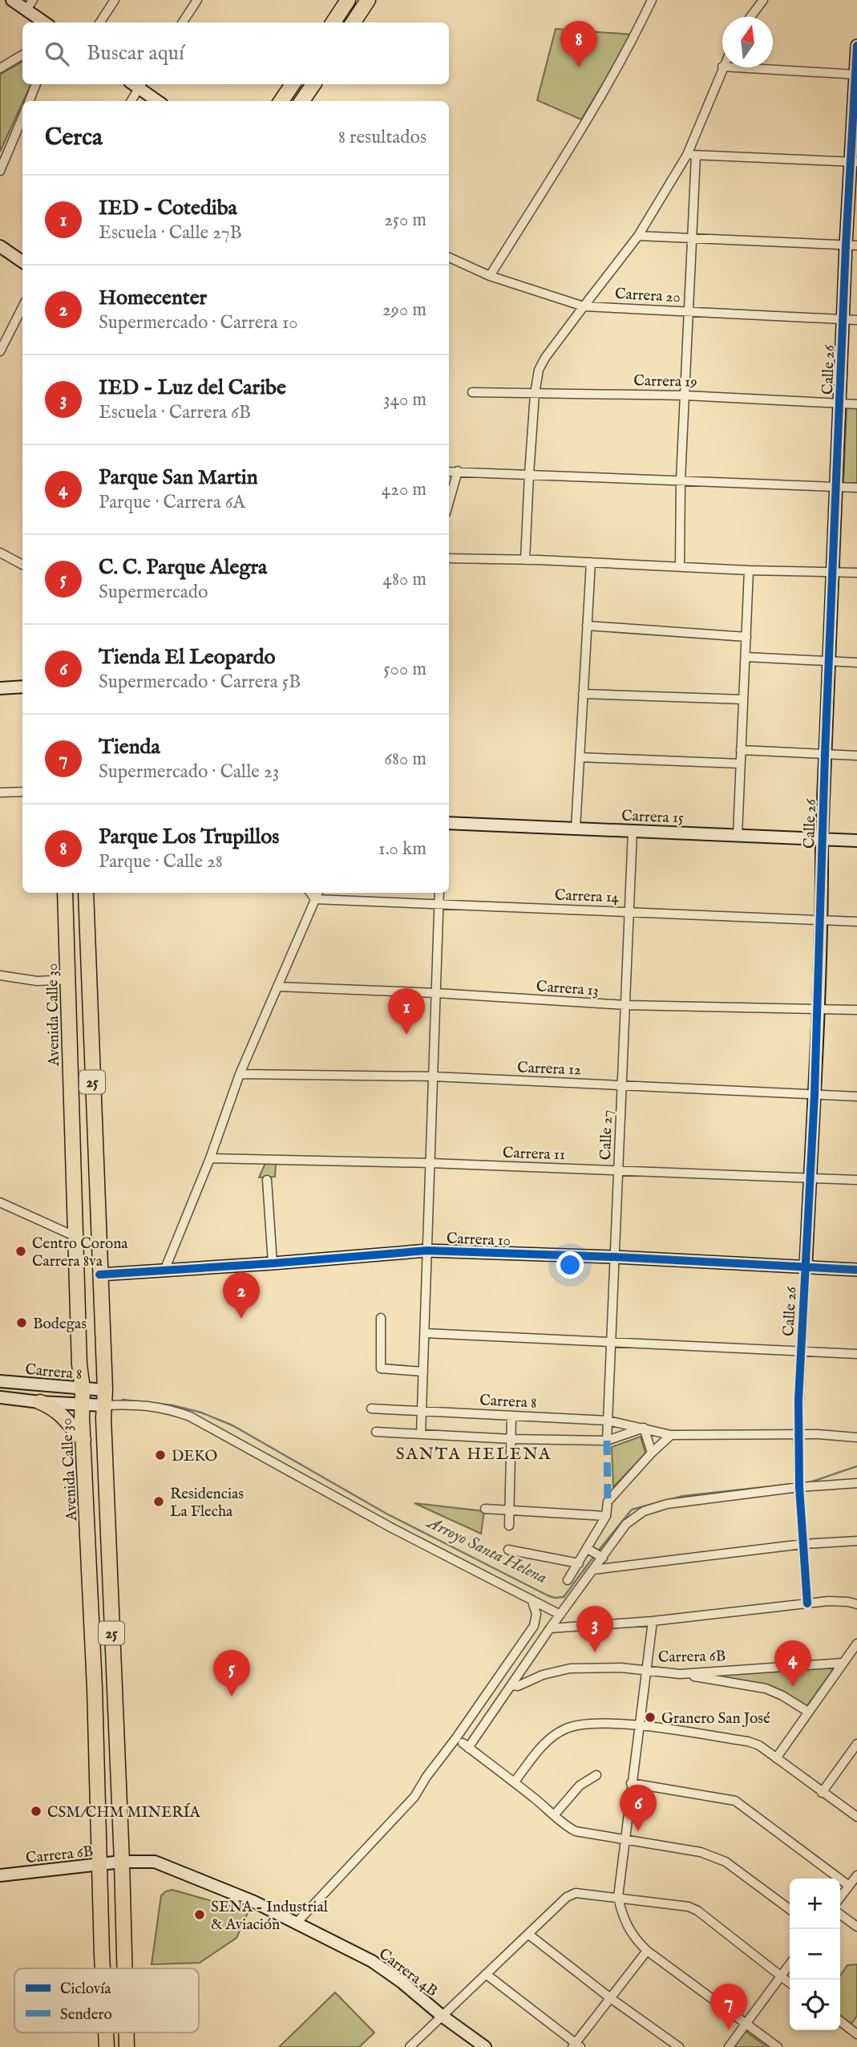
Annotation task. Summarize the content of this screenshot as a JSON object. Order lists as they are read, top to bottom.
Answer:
{
  "streets": {
    "highway": ["Avenida Calle 30", "25"],
    "street": [
      "Carrera 20",
      "Calle 26",
      "Carrera 19",
      "Carrera 15",
      "Carrera 14",
      "Carrera 13",
      "Carrera 12",
      "Calle 27",
      "Carrera 11",
      "Carrera 10",
      "Carrera 8",
      "Carrera 6B",
      "Carrera 4B"
    ]
  },
  "crossings": [
    ["Carrera 20", "Calle 26"],
    ["Calle 26", "Carrera 19"],
    ["Calle 26", "Carrera 15"],
    ["Calle 26", "Carrera 14"],
    ["Calle 26", "Carrera 13"],
    ["Calle 26", "Carrera 12"],
    ["Calle 26", "Carrera 11"],
    ["Calle 26", "Carrera 10"],
    ["Calle 26", "Carrera 8"],
    ["Carrera 15", "Calle 27"],
    ["Carrera 14", "Calle 27"],
    ["Carrera 13", "Calle 27"],
    ["Avenida Calle 30", "Carrera 8"],
    ["Avenida Calle 30", "Carrera 6B"],
    ["Carrera 12", "Calle 27"],
    ["25", "Carrera 10"],
    ["25", "Carrera 8"],
    ["25", "Carrera 6B"],
    ["25", "Carrera 4B"],
    ["Calle 27", "Carrera 11"],
    ["Calle 27", "Carrera 10"],
    ["Calle 27", "Carrera 8"],
    ["Carrera 6B", "Carrera 4B"]
  ],
  "districts": ["SANTA HELENA"],
  "water": ["Arroyo Santa Helena"],
  "places": [
    "Centro Corona Carrera 8va",
    "Bodegas",
    "DEKO",
    "Residencias La Flecha",
    "Granero San José",
    "CSM/CHM MINERÍA",
    "SENA - Industrial & Aviación"
  ],
  "legend": ["Ciclovía", "Sendero"],
  "north": "top",
  "page": {
    "pins": [
      "8",
      "1",
      "2",
      "3",
      "4",
      "5",
      "6",
      "7"
    ],
    "search": "Buscar aquí",
    "heading": ["Cerca", "8 resultados"],
    "list": [
      {
        "mark": "1",
        "name": "IED - Cotediba",
        "note": "Escuela · Calle 27B",
        "value": "250 m"
      },
      {
        "mark": "2",
        "name": "Homecenter",
        "note": "Supermercado · Carrera 10",
        "value": "290 m"
      },
      {
        "mark": "3",
        "name": "IED - Luz del Caribe",
        "note": "Escuela · Carrera 6B",
        "value": "340 m"
      },
      {
        "mark": "4",
        "name": "Parque San Martin",
        "note": "Parque · Carrera 6A",
        "value": "420 m"
      },
      {
        "mark": "5",
        "name": "C. C. Parque Alegra",
        "note": "Supermercado",
        "value": "480 m"
      },
      {
        "mark": "6",
        "name": "Tienda El Leopardo",
        "note": "Supermercado · Carrera 5B",
        "value": "500 m"
      },
      {
        "mark": "7",
        "name": "Tienda",
        "note": "Supermercado · Calle 23",
        "value": "680 m"
      },
      {
        "mark": "8",
        "name": "Parque Los Trupillos",
        "note": "Parque · Calle 28",
        "value": "1.0 km"
      }
    ],
    "map_buttons": ["+", "−"]
  }
}
